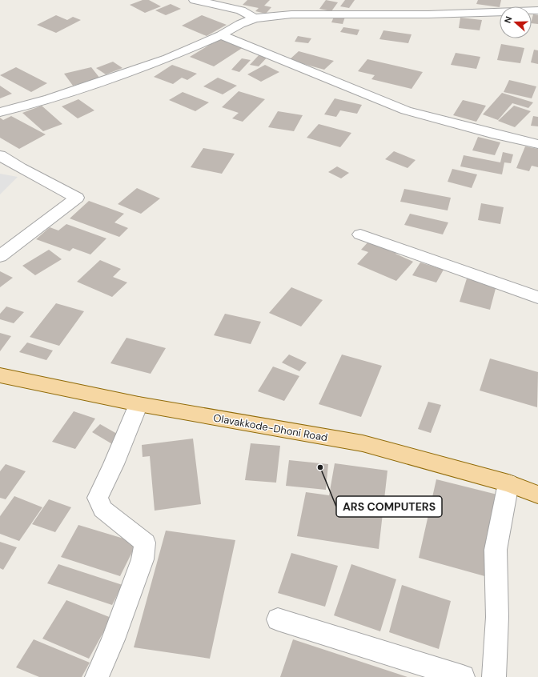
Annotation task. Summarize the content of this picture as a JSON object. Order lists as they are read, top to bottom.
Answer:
{
  "streets": {
    "main road": ["Olavakkode-Dhoni Road"]
  },
  "places": ["ARS COMPUTERS"],
  "north": "left"
}
